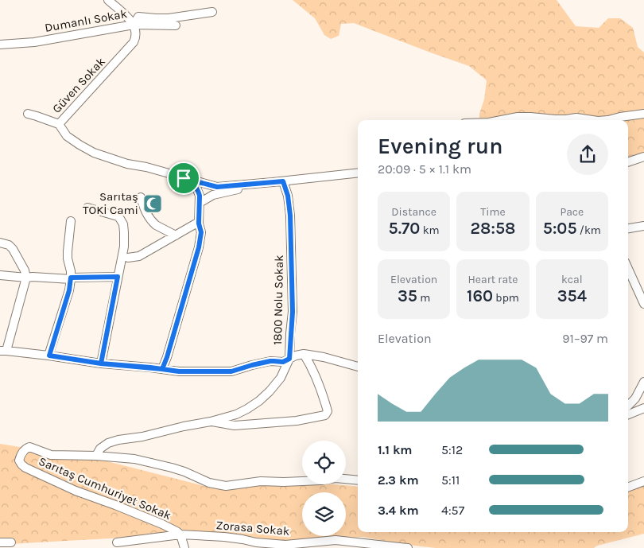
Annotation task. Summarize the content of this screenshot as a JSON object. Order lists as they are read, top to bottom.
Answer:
{
  "streets": {
    "street": [
      "Dumanlı Sokak",
      "Güven Sokak",
      "1800 Nolu Sokak",
      "Sarıtaş Cumhuriyet Sokak",
      "Zorasa Sokak"
    ]
  },
  "crossings": [
    ["Dumanlı Sokak", "Güven Sokak"],
    ["Güven Sokak", "1800 Nolu Sokak"],
    ["1800 Nolu Sokak", "Sarıtaş Cumhuriyet Sokak"],
    ["Sarıtaş Cumhuriyet Sokak", "Zorasa Sokak"]
  ],
  "places": {
    "mosque": ["Sarıtaş TOKİ Cami"]
  },
  "page": {
    "heading": ["Evening run", "20:09 · 5 × 1.1 km"],
    "stats": [
      ["Distance", "5.70 km"],
      ["Time", "28:58"],
      ["Pace", "5:05 /km"],
      ["Elevation", "35 m"],
      ["Heart rate", "160 bpm"],
      ["kcal", "354"]
    ],
    "chart": ["Elevation", "91–97 m"],
    "list": [
      {
        "name": "1.1 km",
        "note": "5:12"
      },
      {
        "name": "2.3 km",
        "note": "5:11"
      },
      {
        "name": "3.4 km",
        "note": "4:57"
      }
    ]
  }
}
